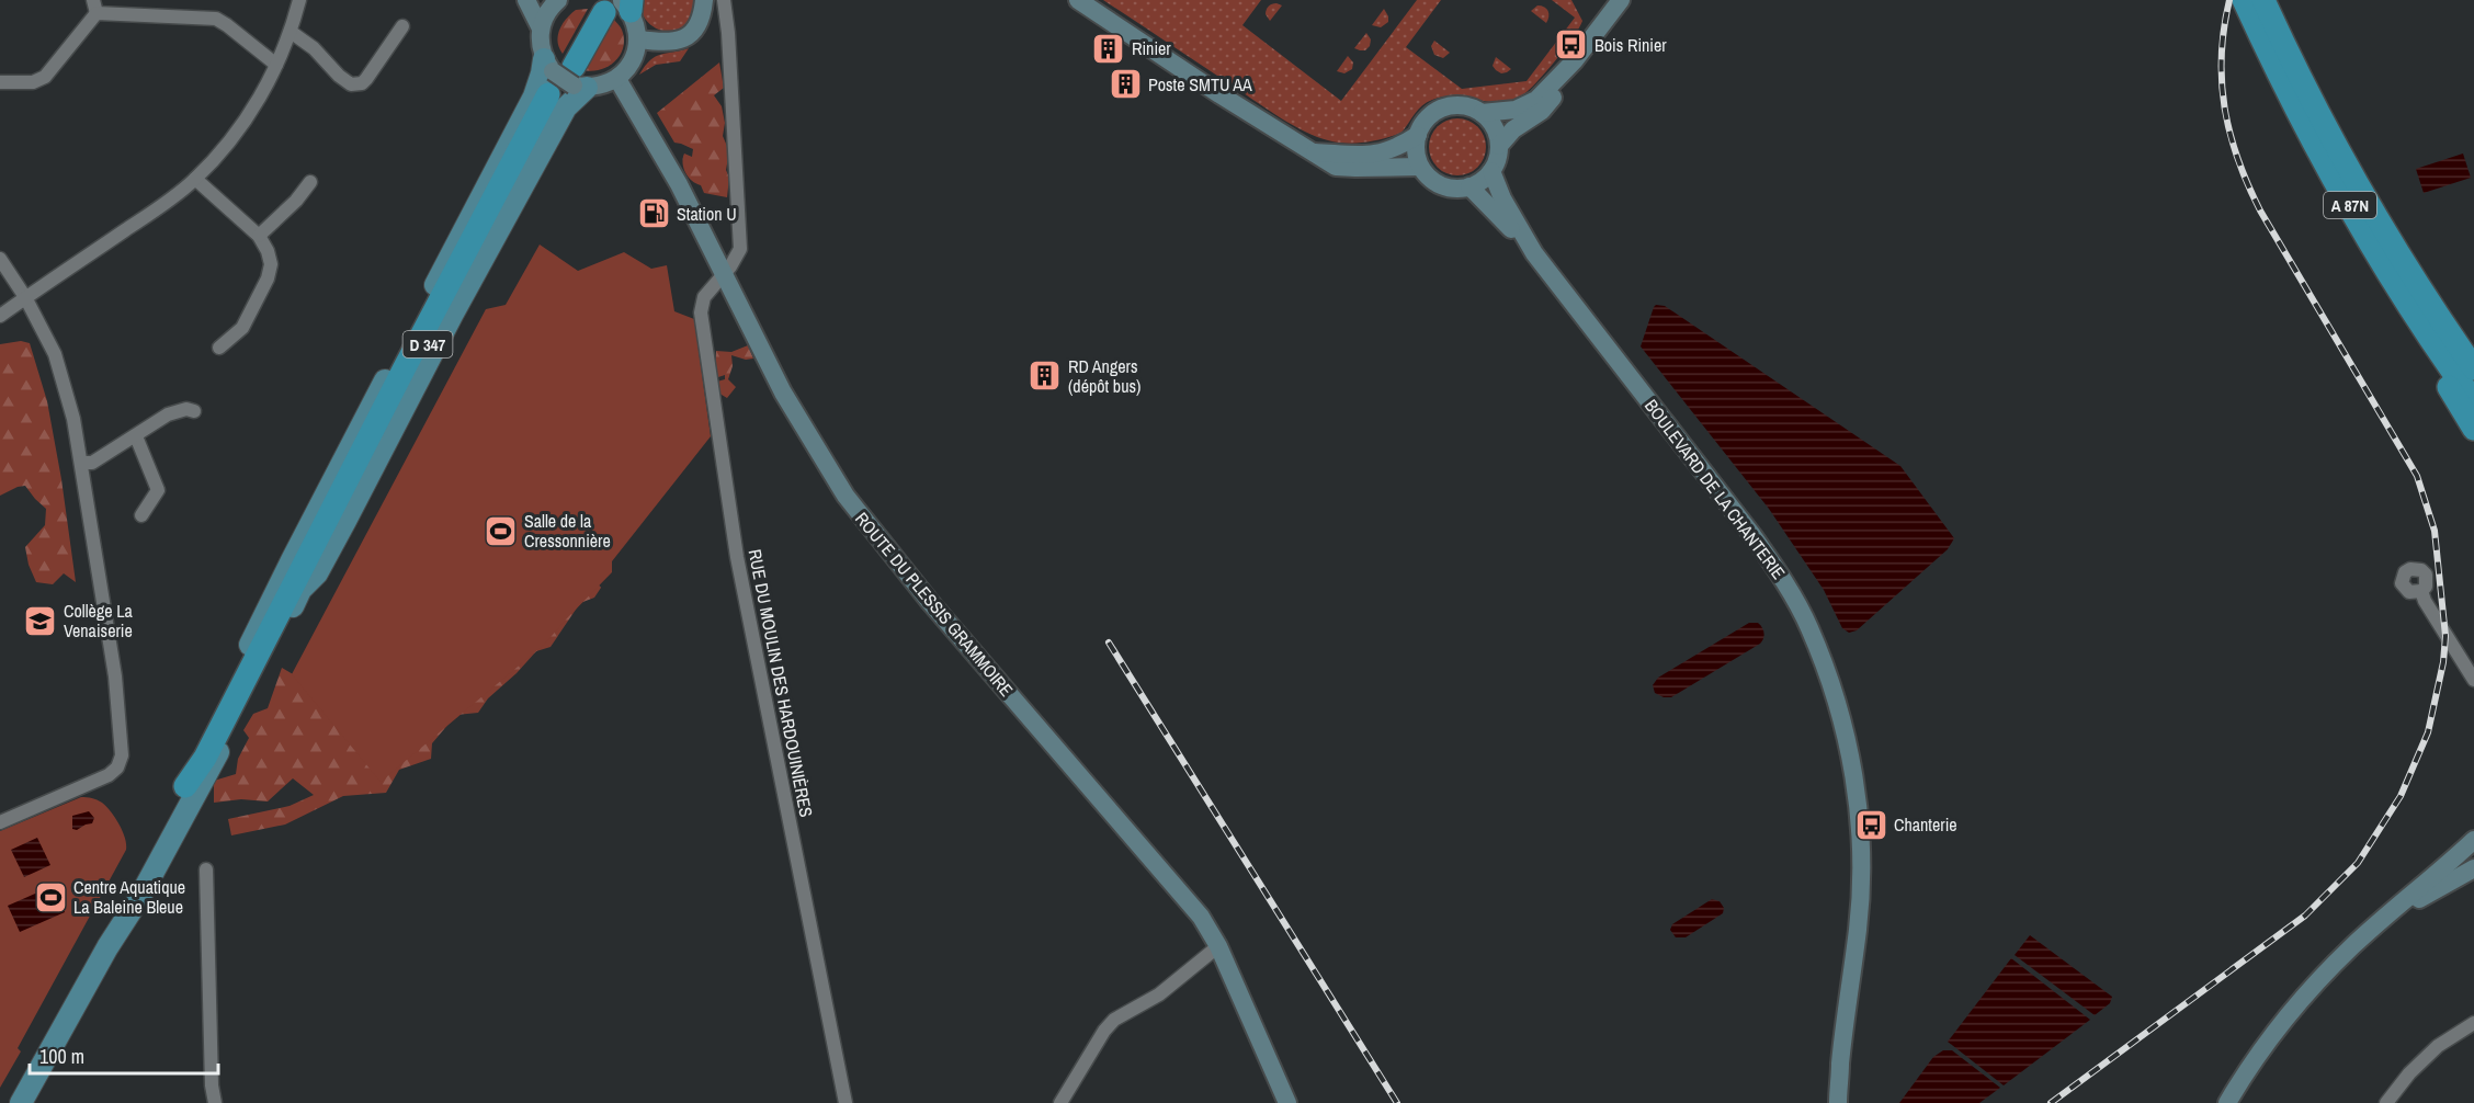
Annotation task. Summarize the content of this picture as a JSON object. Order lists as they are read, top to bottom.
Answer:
{
  "streets": {
    "highway": ["A 87N", "D 347"],
    "street": ["BOULEVARD DE LA CHANTERIE", "ROUTE DU PLESSIS GRAMMOIRE", "RUE DU MOULIN DES HARDOUINIÈRES"]
  },
  "crossings": [
    ["ROUTE DU PLESSIS GRAMMOIRE", "RUE DU MOULIN DES HARDOUINIÈRES"]
  ],
  "places": {
    "bus stop": ["Bois Rinier", "Chanterie"],
    "building": ["Rinier", "Poste SMTU AA", "RD Angers (dépôt bus)"],
    "fuel station": ["Station U"],
    "sports": ["Salle de la Cressonnière", "Centre Aquatique La Baleine Bleue"],
    "school or university": ["Collège La Venaiserie"]
  },
  "scale_bar": "100 m"
}
